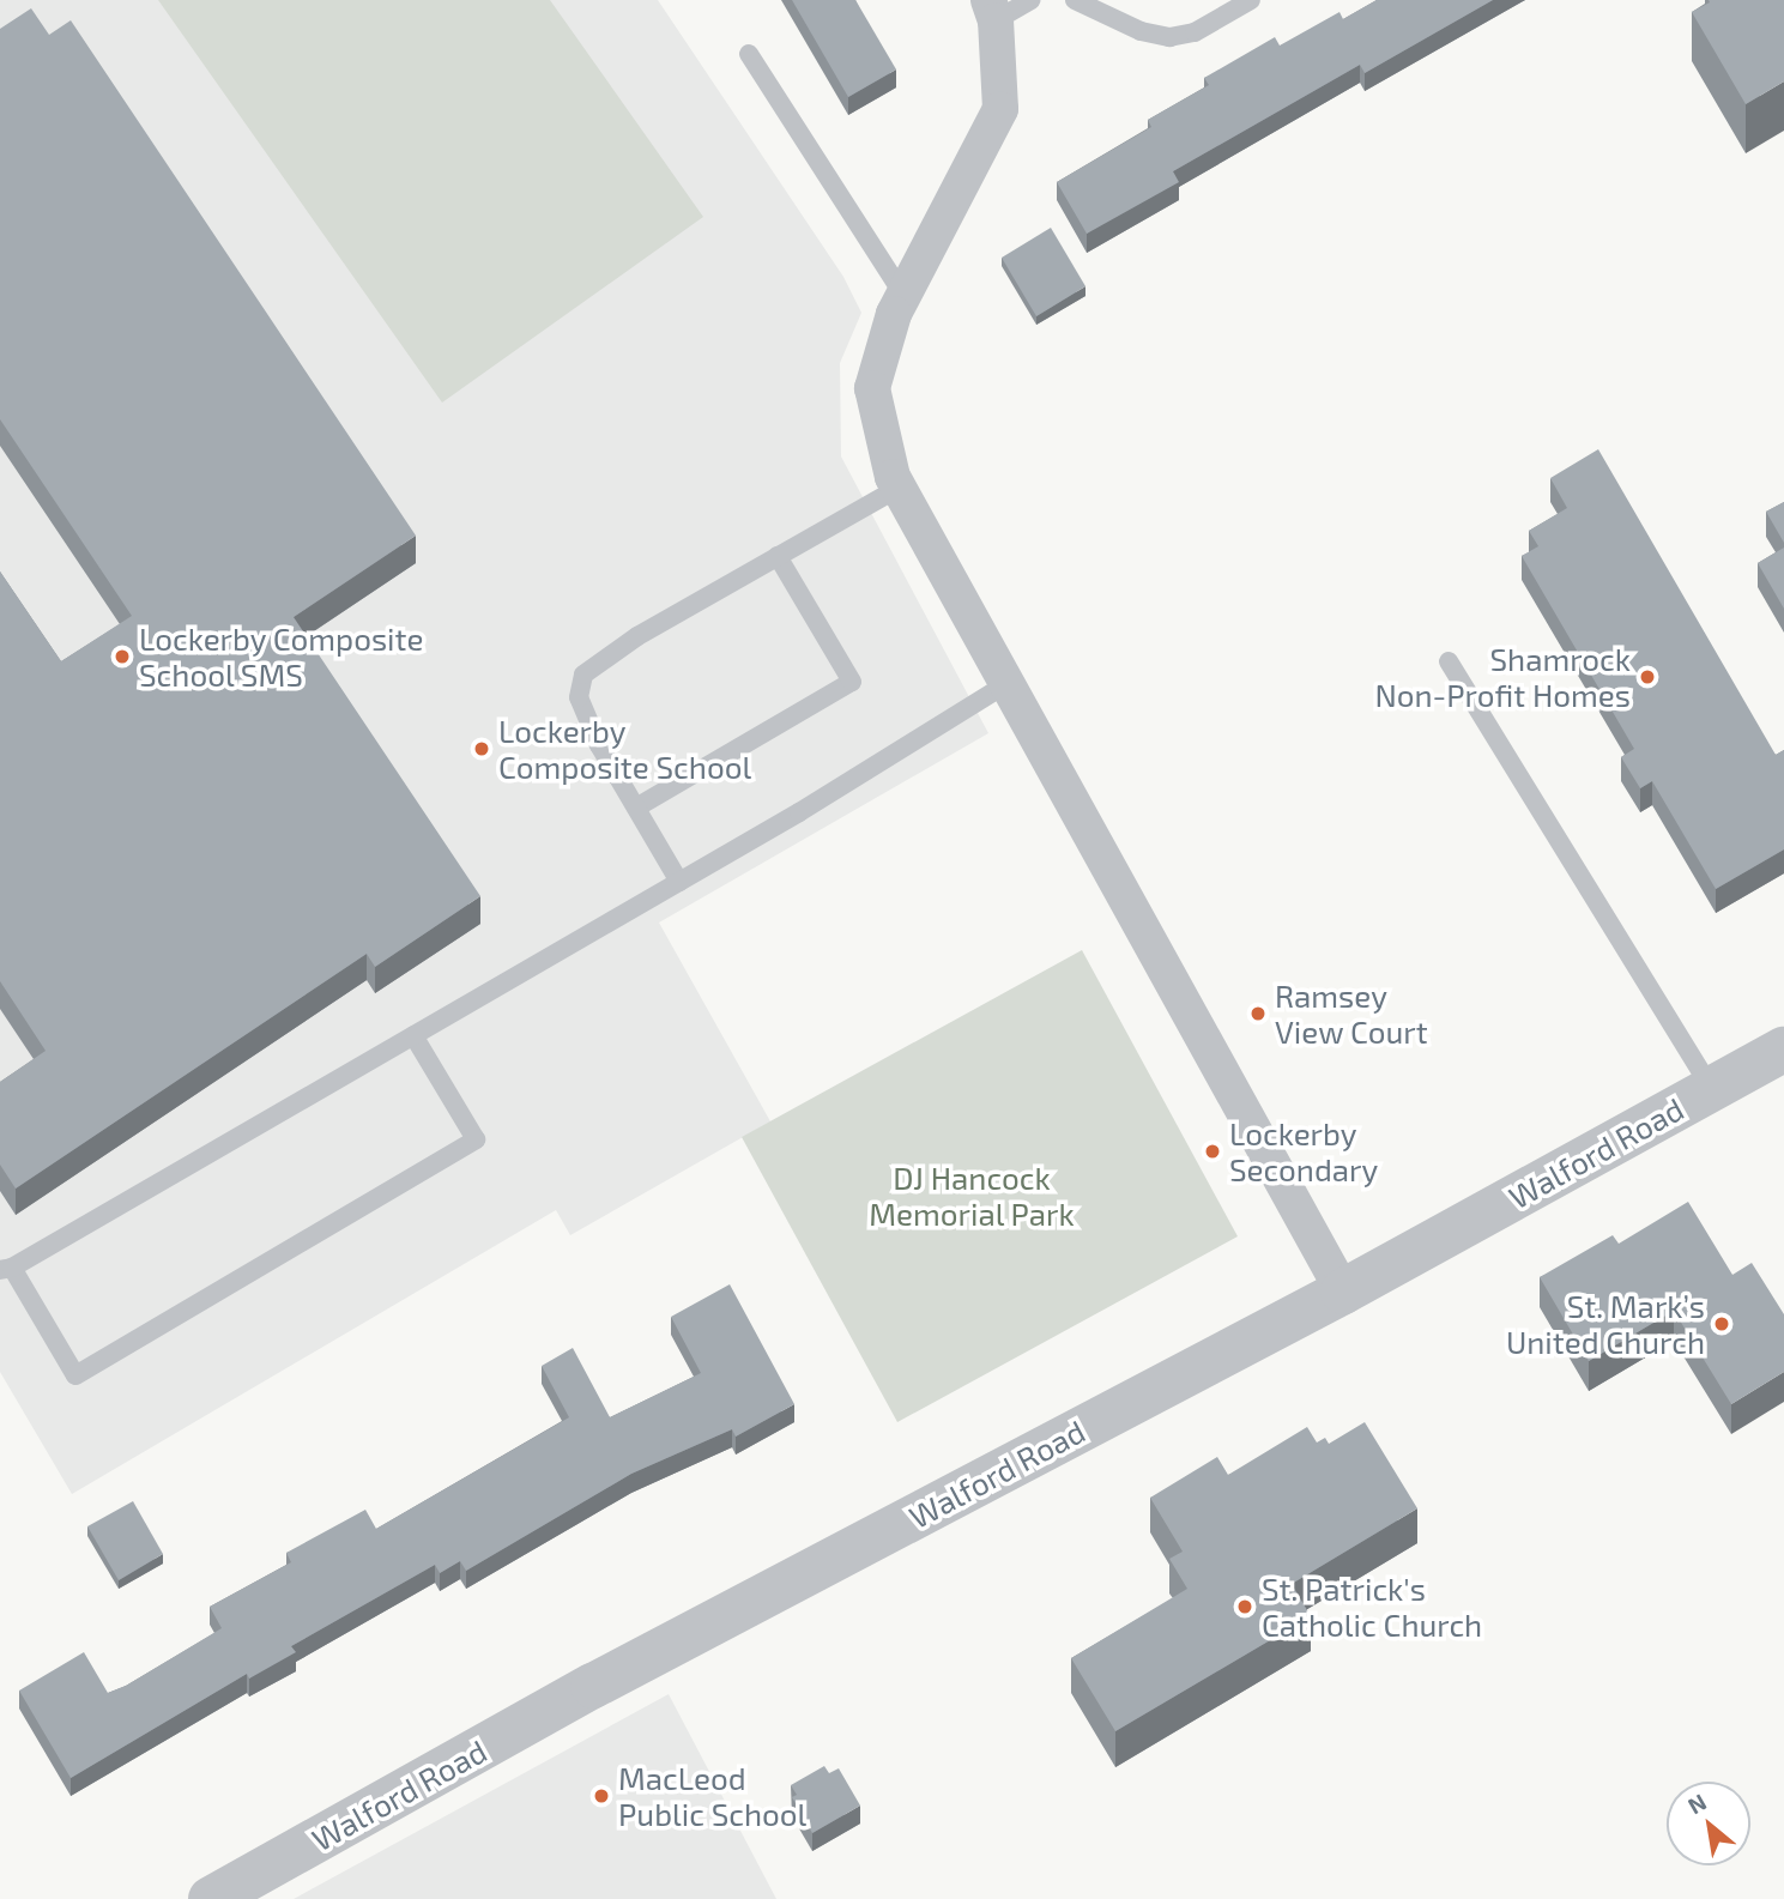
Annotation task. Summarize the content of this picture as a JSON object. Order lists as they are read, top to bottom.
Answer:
{
  "streets": {
    "street": ["Walford Road"]
  },
  "parks": ["DJ Hancock Memorial Park"],
  "places": [
    "Lockerby Composite School SMS",
    "Shamrock Non-Profit Homes",
    "Lockerby Composite School",
    "Ramsey View Court",
    "Lockerby Secondary",
    "St. Mark’s United Church",
    "St. Patrick's Catholic Church",
    "MacLeod Public School"
  ],
  "north": "top left"
}
